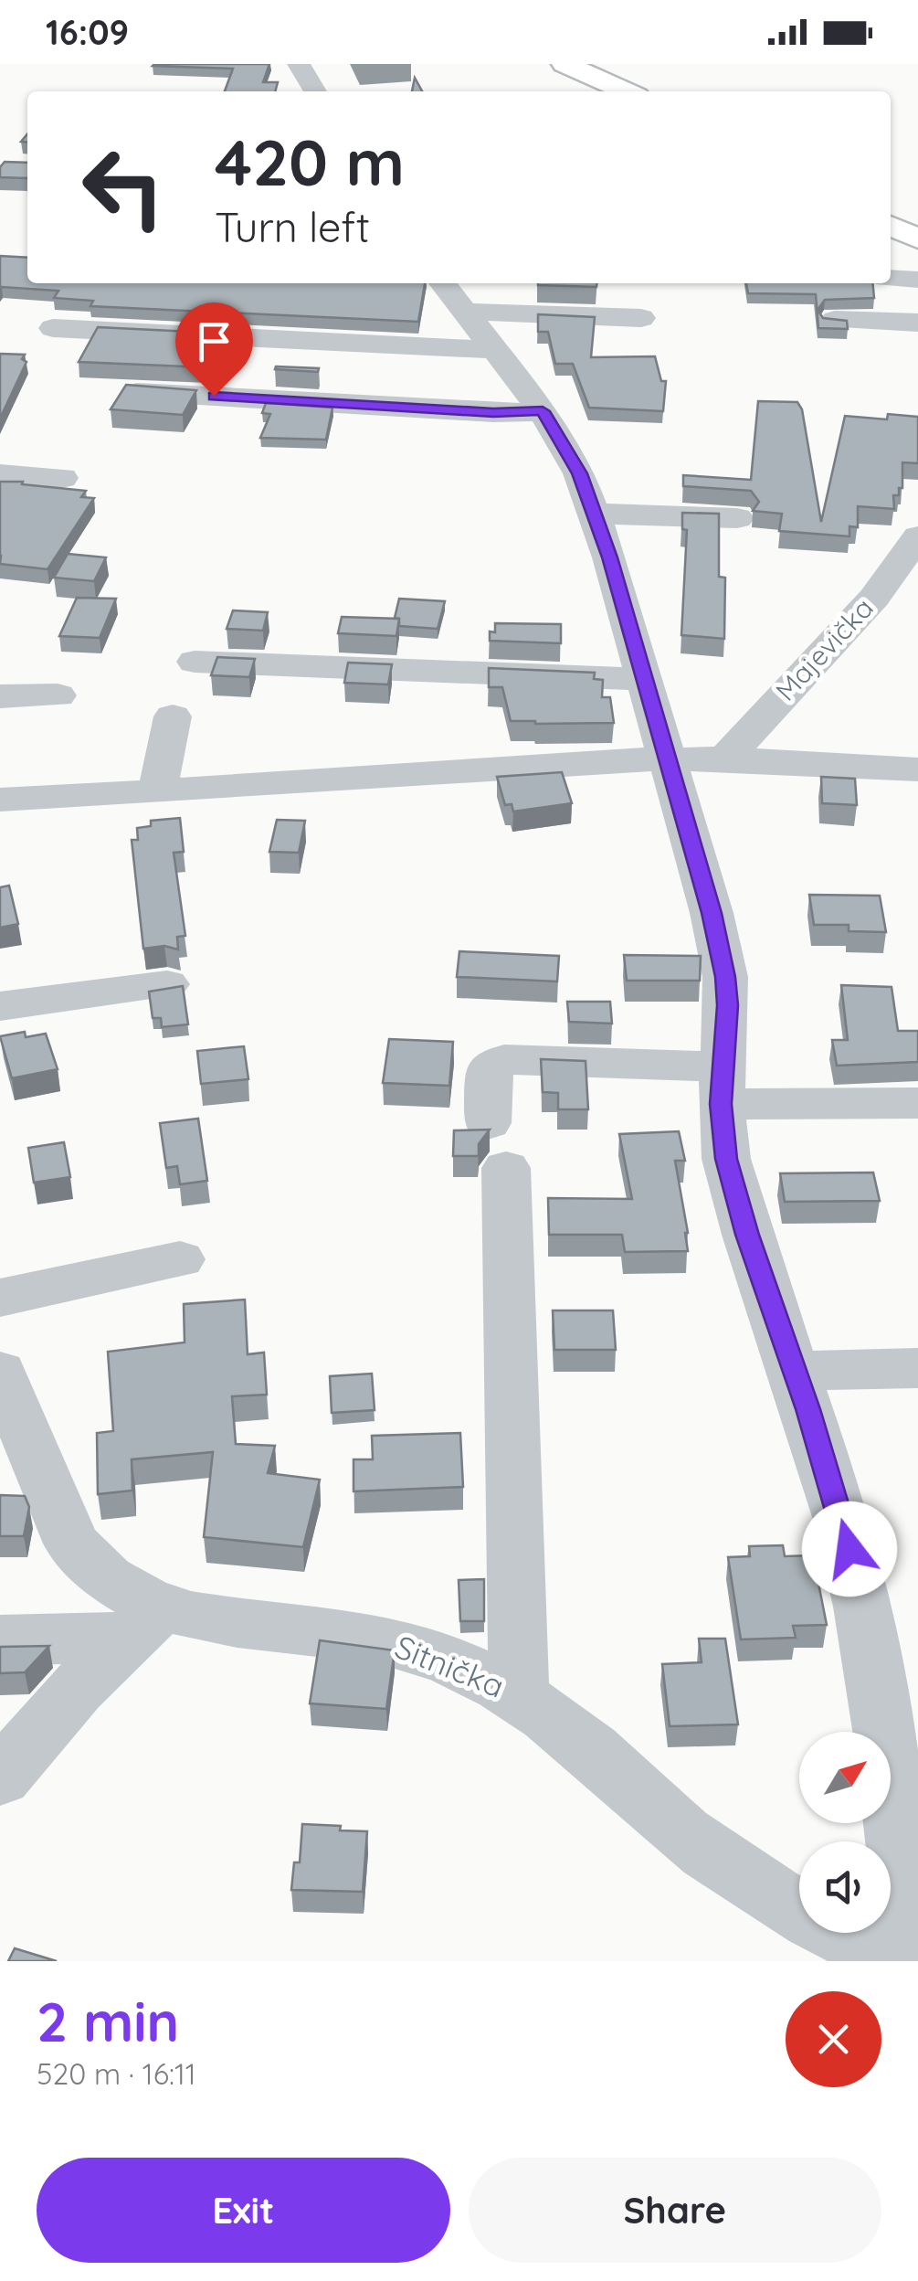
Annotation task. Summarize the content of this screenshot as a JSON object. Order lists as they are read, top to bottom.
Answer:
{
  "streets": {
    "street": ["Majevička", "Sitnička"]
  },
  "north": "top right",
  "page": {
    "status": "16:09",
    "turn": ["420 m", "Turn left"],
    "heading": ["2 min", "520 m · 16:11"],
    "buttons": ["Exit", "Share"]
  }
}
